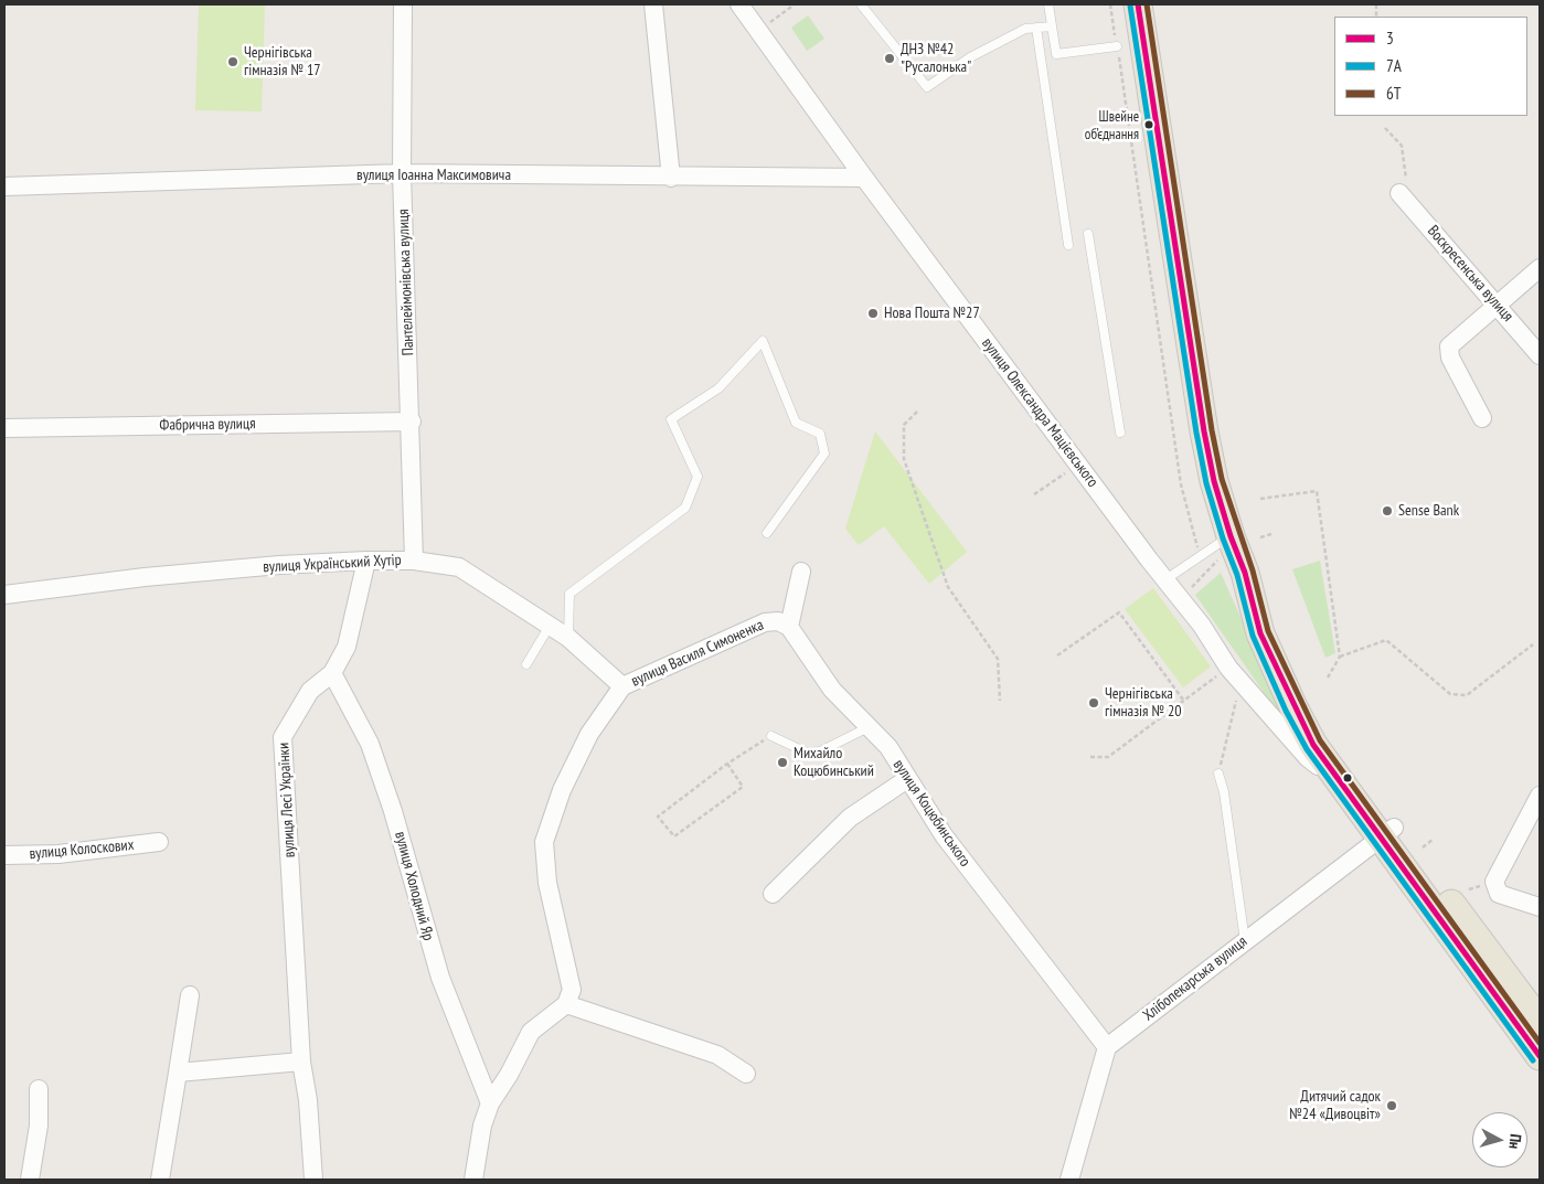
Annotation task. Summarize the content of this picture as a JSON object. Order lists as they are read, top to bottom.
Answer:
{
  "streets": {
    "street": [
      "вулиця Іоанна Максимовича",
      "Воскресенська вулиця",
      "Пантелеймонівська вулиця",
      "вулиця Олександра Мацієвського",
      "Фабрична вулиця",
      "вулиця Український Хутір",
      "вулиця Василя Симоненка",
      "вулиця Лесі Українки",
      "вулиця Коцюбинського",
      "вулиця Колоскових",
      "вулиця Холодний Яр",
      "Хлібопекарська вулиця"
    ]
  },
  "crossings": [
    ["вулиця Іоанна Максимовича", "Пантелеймонівська вулиця"],
    ["вулиця Іоанна Максимовича", "вулиця Олександра Мацієвського"],
    ["Пантелеймонівська вулиця", "Фабрична вулиця"],
    ["Пантелеймонівська вулиця", "вулиця Український Хутір"],
    ["вулиця Український Хутір", "вулиця Василя Симоненка"],
    ["вулиця Український Хутір", "вулиця Лесі Українки"],
    ["вулиця Василя Симоненка", "вулиця Коцюбинського"],
    ["вулиця Лесі Українки", "вулиця Холодний Яр"],
    ["вулиця Коцюбинського", "Хлібопекарська вулиця"]
  ],
  "places": [
    "ДНЗ №42 \"Русалонька\"",
    "Чернігівська гімназія № 17",
    "Швейне об’єднання",
    "Нова Пошта №27",
    "Sense Bank",
    "Чернігівська гімназія № 20",
    "Михайло Коцюбинський",
    "Дитячий садок №24 «Дивоцвіт»"
  ],
  "lines": ["transit line 3", "transit line 6Т", "transit line 7А"],
  "legend": ["3", "7А", "6Т"],
  "north": "right"
}
